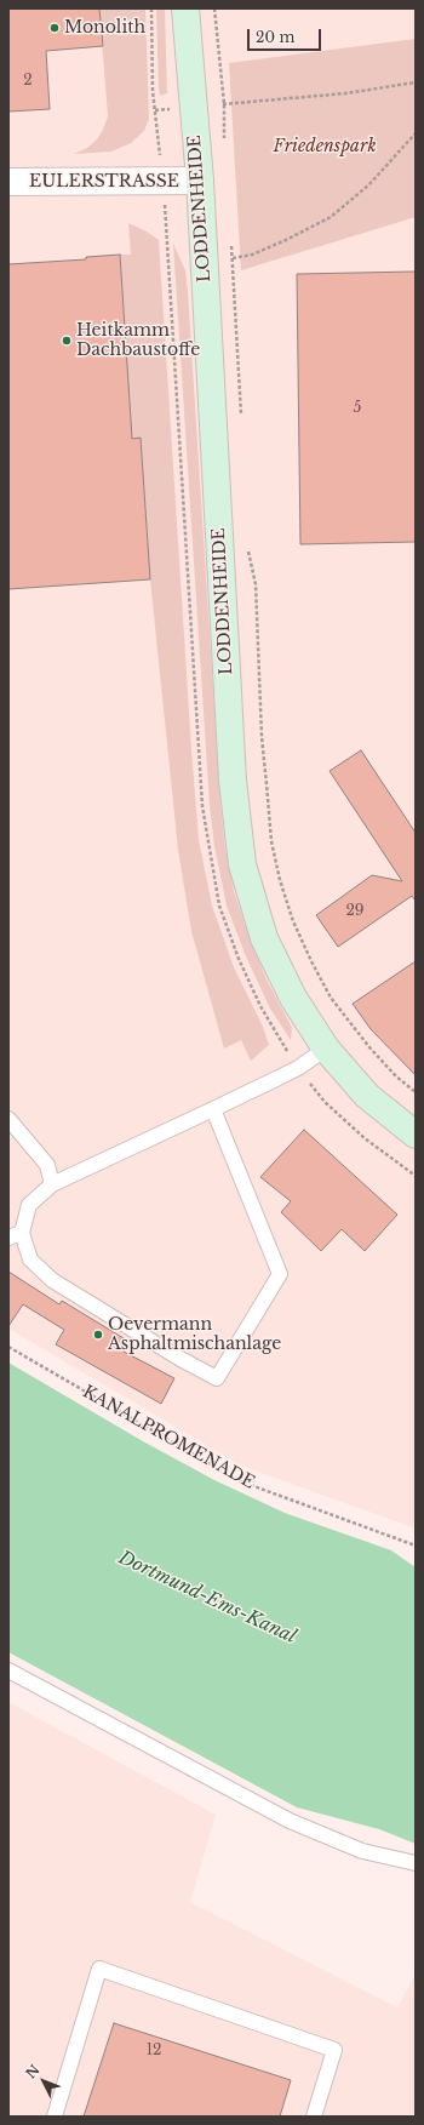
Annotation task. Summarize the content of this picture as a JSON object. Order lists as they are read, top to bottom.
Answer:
{
  "streets": {
    "street": ["EULERSTRASSE", "LODDENHEIDE"],
    "path": ["KANALPROMENADE"]
  },
  "crossings": [
    ["EULERSTRASSE", "LODDENHEIDE"]
  ],
  "water": ["Dortmund-Ems-Kanal"],
  "parks": ["Friedenspark"],
  "places": ["Monolith", "Heitkamm Dachbaustoffe", "Oevermann Asphaltmischanlage"],
  "house_numbers": [
    "2",
    "5",
    "29",
    "12"
  ],
  "scale_bar": "20 m",
  "north": "top left"
}
